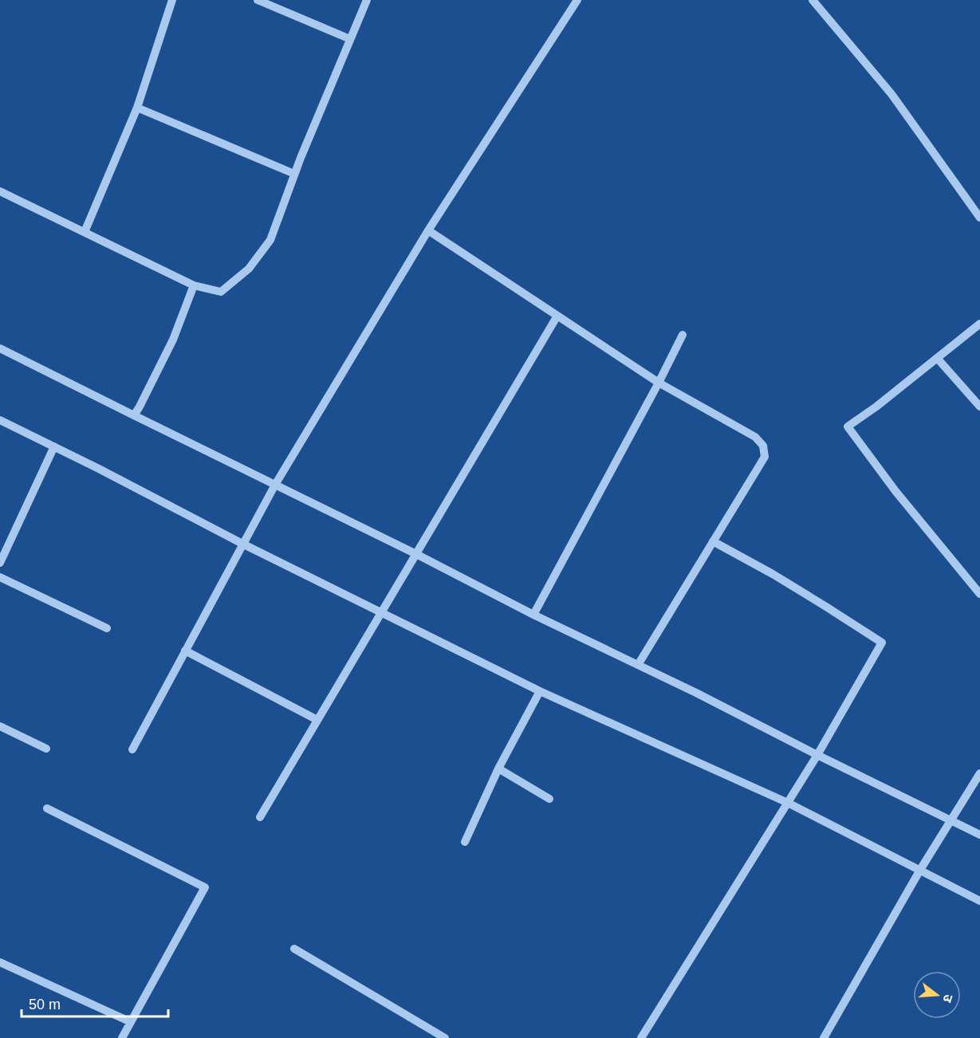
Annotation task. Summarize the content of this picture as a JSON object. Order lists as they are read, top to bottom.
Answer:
{
  "scale_bar": "50 m",
  "north": "right"
}
